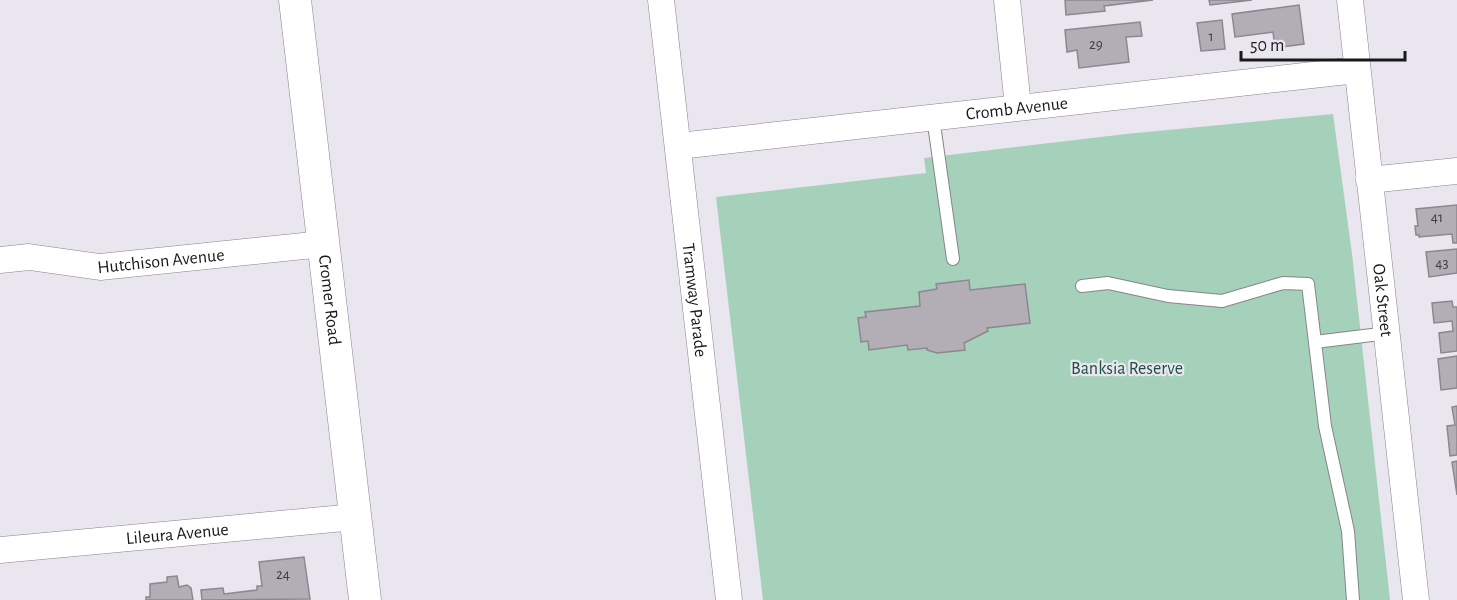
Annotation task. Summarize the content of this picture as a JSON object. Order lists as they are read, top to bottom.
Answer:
{
  "streets": {
    "street": [
      "Cromb Avenue",
      "Hutchison Avenue",
      "Cromer Road",
      "Tramway Parade",
      "Oak Street",
      "Lileura Avenue"
    ]
  },
  "crossings": [
    ["Cromb Avenue", "Tramway Parade"],
    ["Cromb Avenue", "Oak Street"],
    ["Hutchison Avenue", "Cromer Road"],
    ["Cromer Road", "Lileura Avenue"]
  ],
  "parks": ["Banksia Reserve"],
  "house_numbers": [
    "1",
    "29",
    "41",
    "43",
    "24"
  ],
  "scale_bar": "50 m"
}
